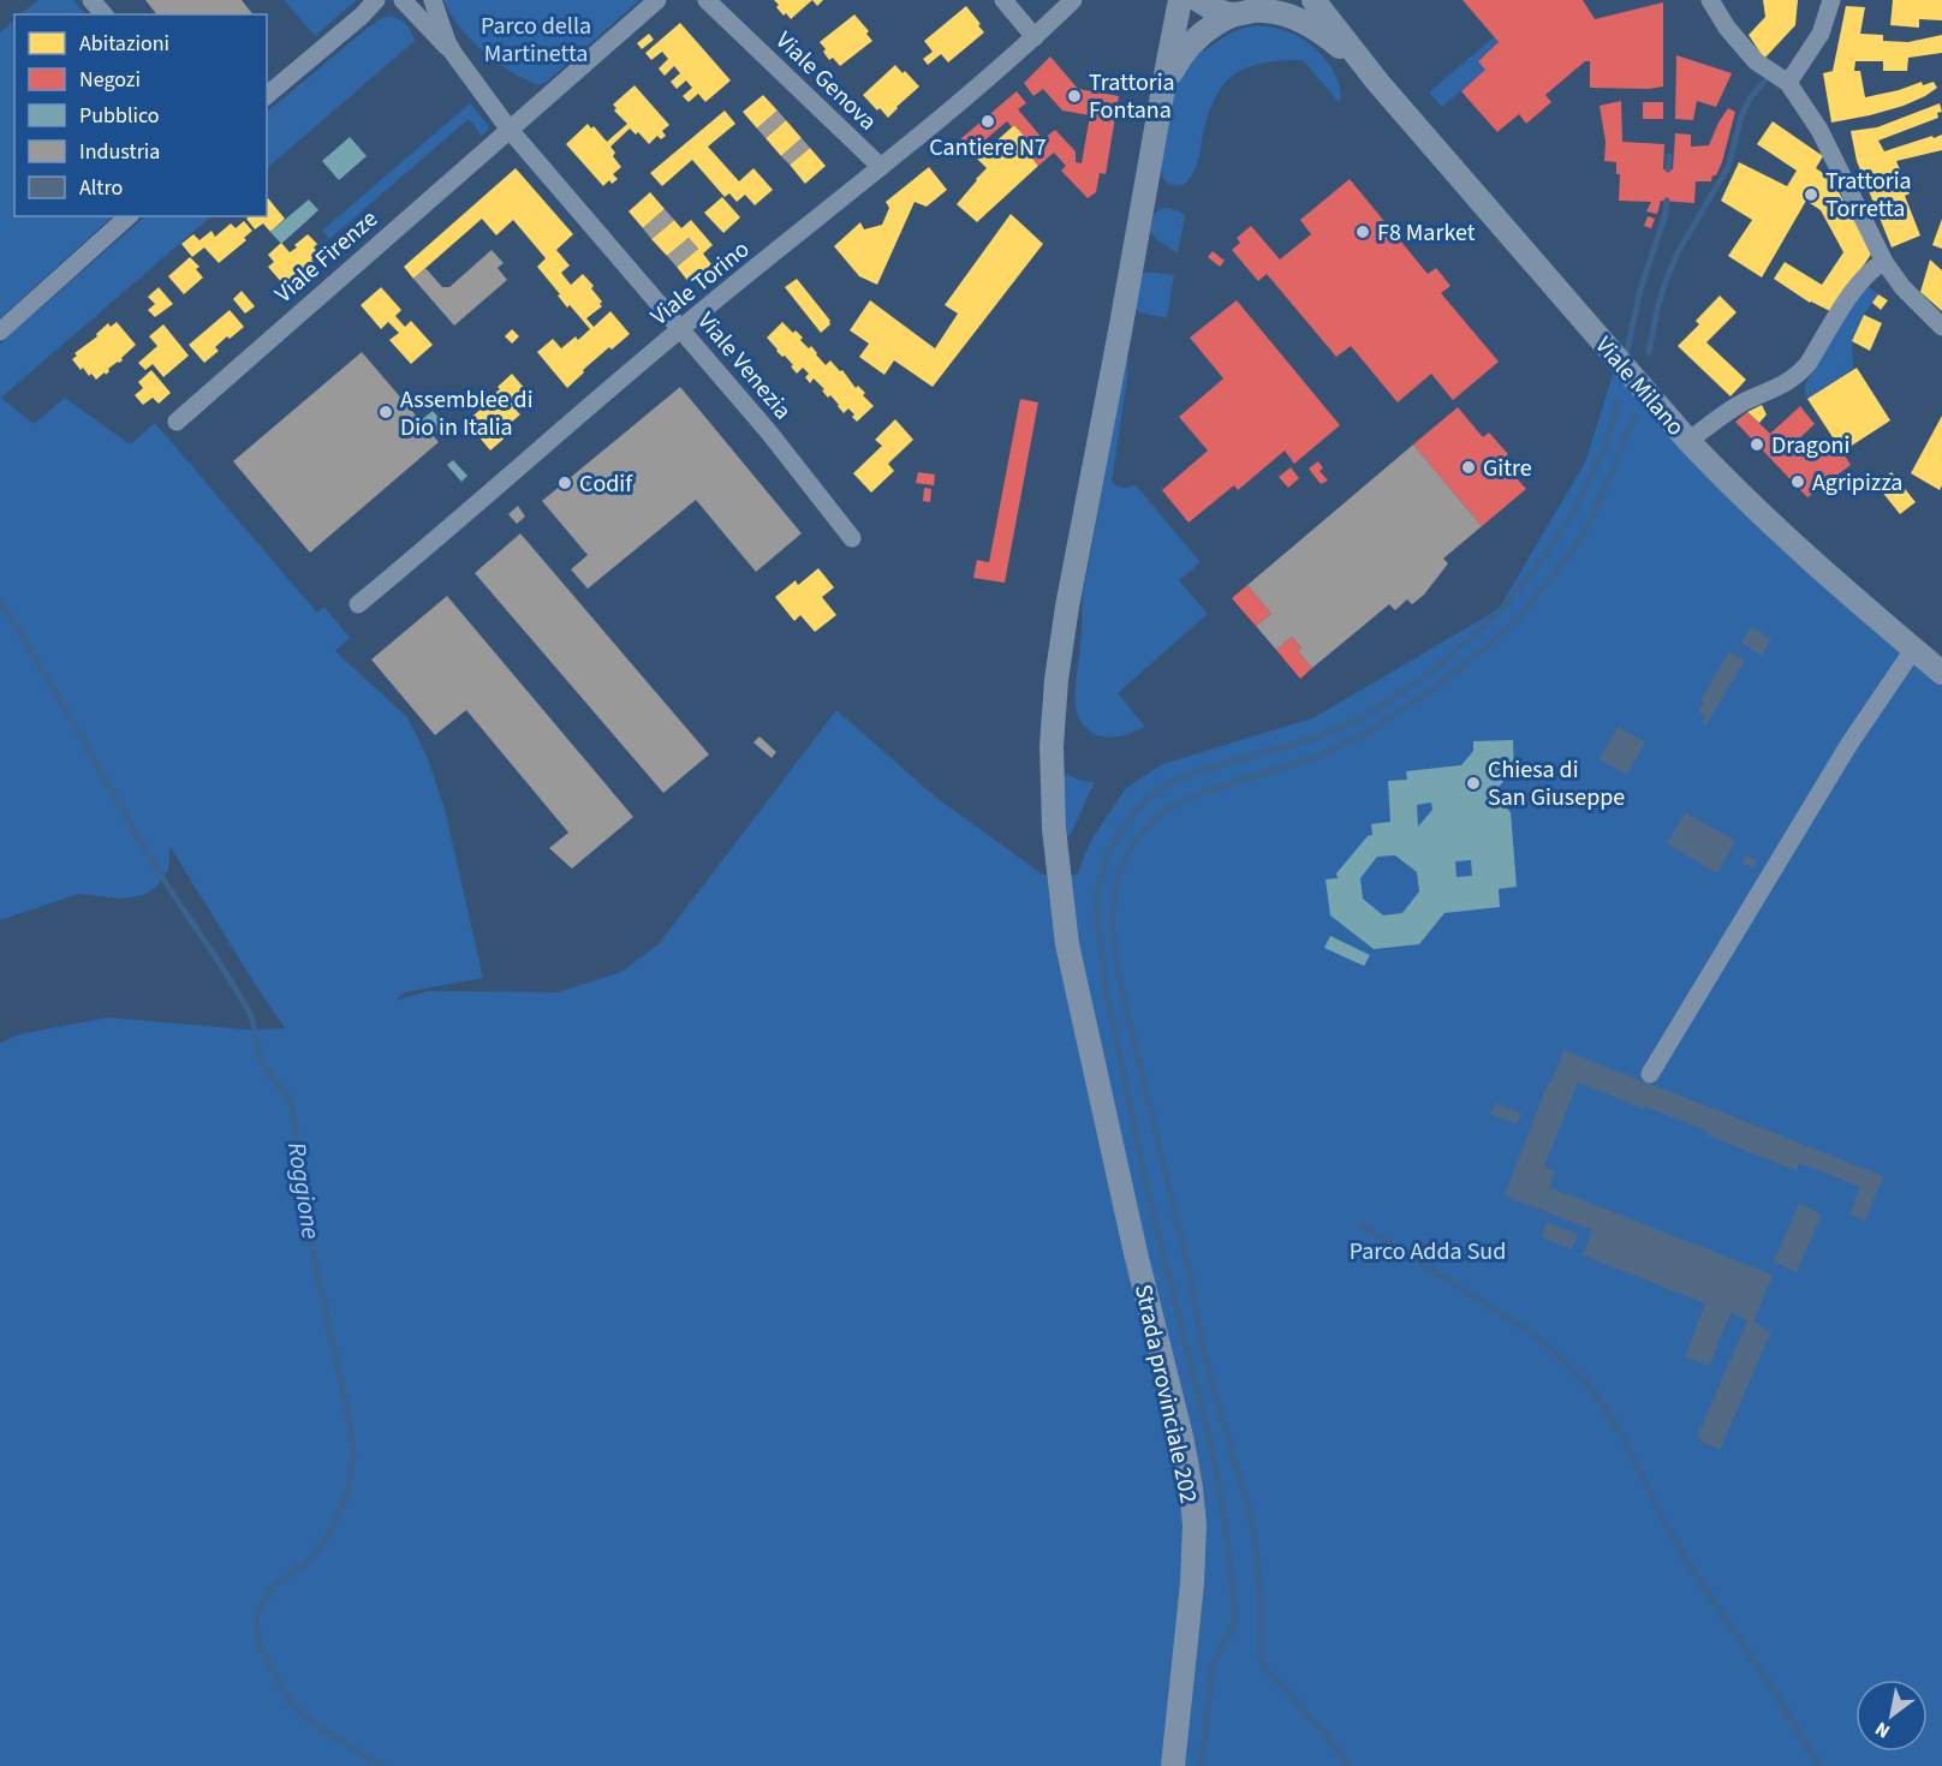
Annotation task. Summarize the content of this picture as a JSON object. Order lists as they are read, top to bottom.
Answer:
{
  "streets": {
    "street": [
      "Viale Genova",
      "Viale Firenze",
      "Viale Torino",
      "Viale Venezia",
      "Viale Milano",
      "Strada provinciale 202"
    ]
  },
  "crossings": [
    ["Viale Genova", "Viale Torino"],
    ["Viale Firenze", "Viale Venezia"],
    ["Viale Torino", "Viale Venezia"]
  ],
  "water": ["Roggione"],
  "parks": ["Parco della Martinetta", "Parco Adda Sud"],
  "places": [
    "Trattoria Fontana",
    "Cantiere N7",
    "Trattoria Torretta",
    "F8 Market",
    "Assemblee di Dio in Italia",
    "Dragoni",
    "Gitre",
    "Agripizza",
    "Codif",
    "Chiesa di San Giuseppe"
  ],
  "legend": [
    "Abitazioni",
    "Negozi",
    "Pubblico",
    "Industria",
    "Altro"
  ],
  "north": "bottom left"
}
